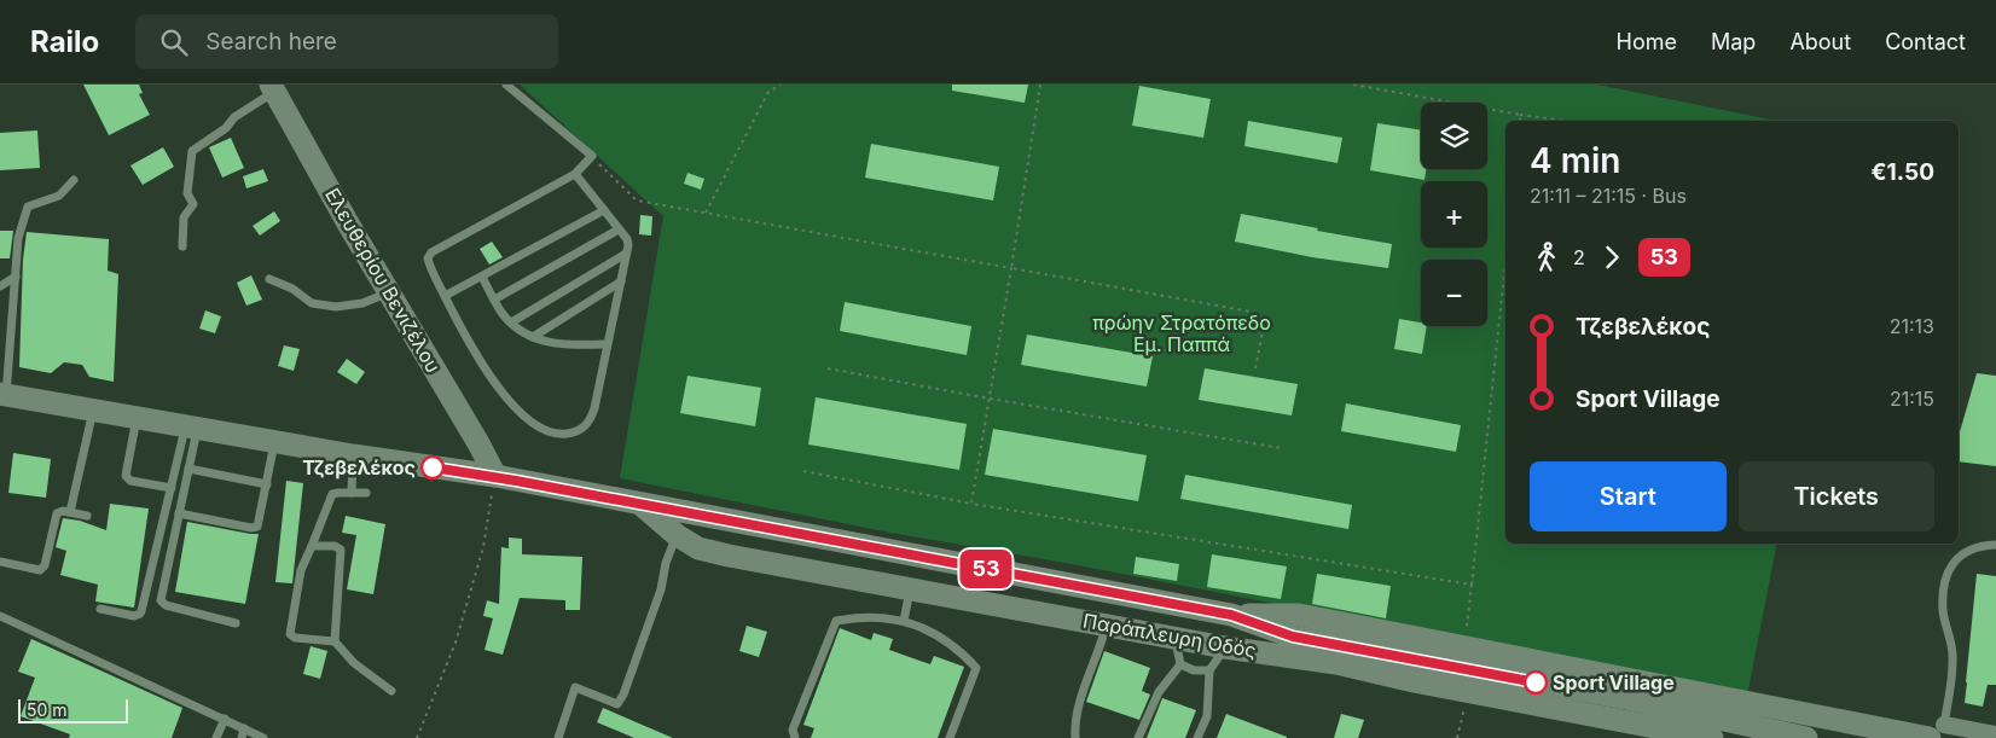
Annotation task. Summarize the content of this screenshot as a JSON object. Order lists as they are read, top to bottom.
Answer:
{
  "streets": {
    "main road": ["Ελευθερίου Βενιζέλου", "Παράπλευρη Οδός"]
  },
  "parks": ["πρώην Στρατόπεδο Εμ. Παππά"],
  "places": ["Τζεβελέκος", "Sport Village"],
  "lines": ["bus line 53"],
  "scale_bar": "50 m",
  "page": {
    "header": "Railo",
    "search": "Search here",
    "nav": [
      "Home",
      "Map",
      "About",
      "Contact"
    ],
    "on_map": "53",
    "map_buttons": ["+", "−"],
    "heading": ["4 min", "21:11 – 21:15 · Bus", "€1.50"],
    "legs": ["2", "53"],
    "list": [
      {
        "name": "Τζεβελέκος",
        "value": "21:13"
      },
      {
        "name": "Sport Village",
        "value": "21:15"
      }
    ],
    "buttons": ["Start", "Tickets"],
    "scale": "50 m"
  }
}
